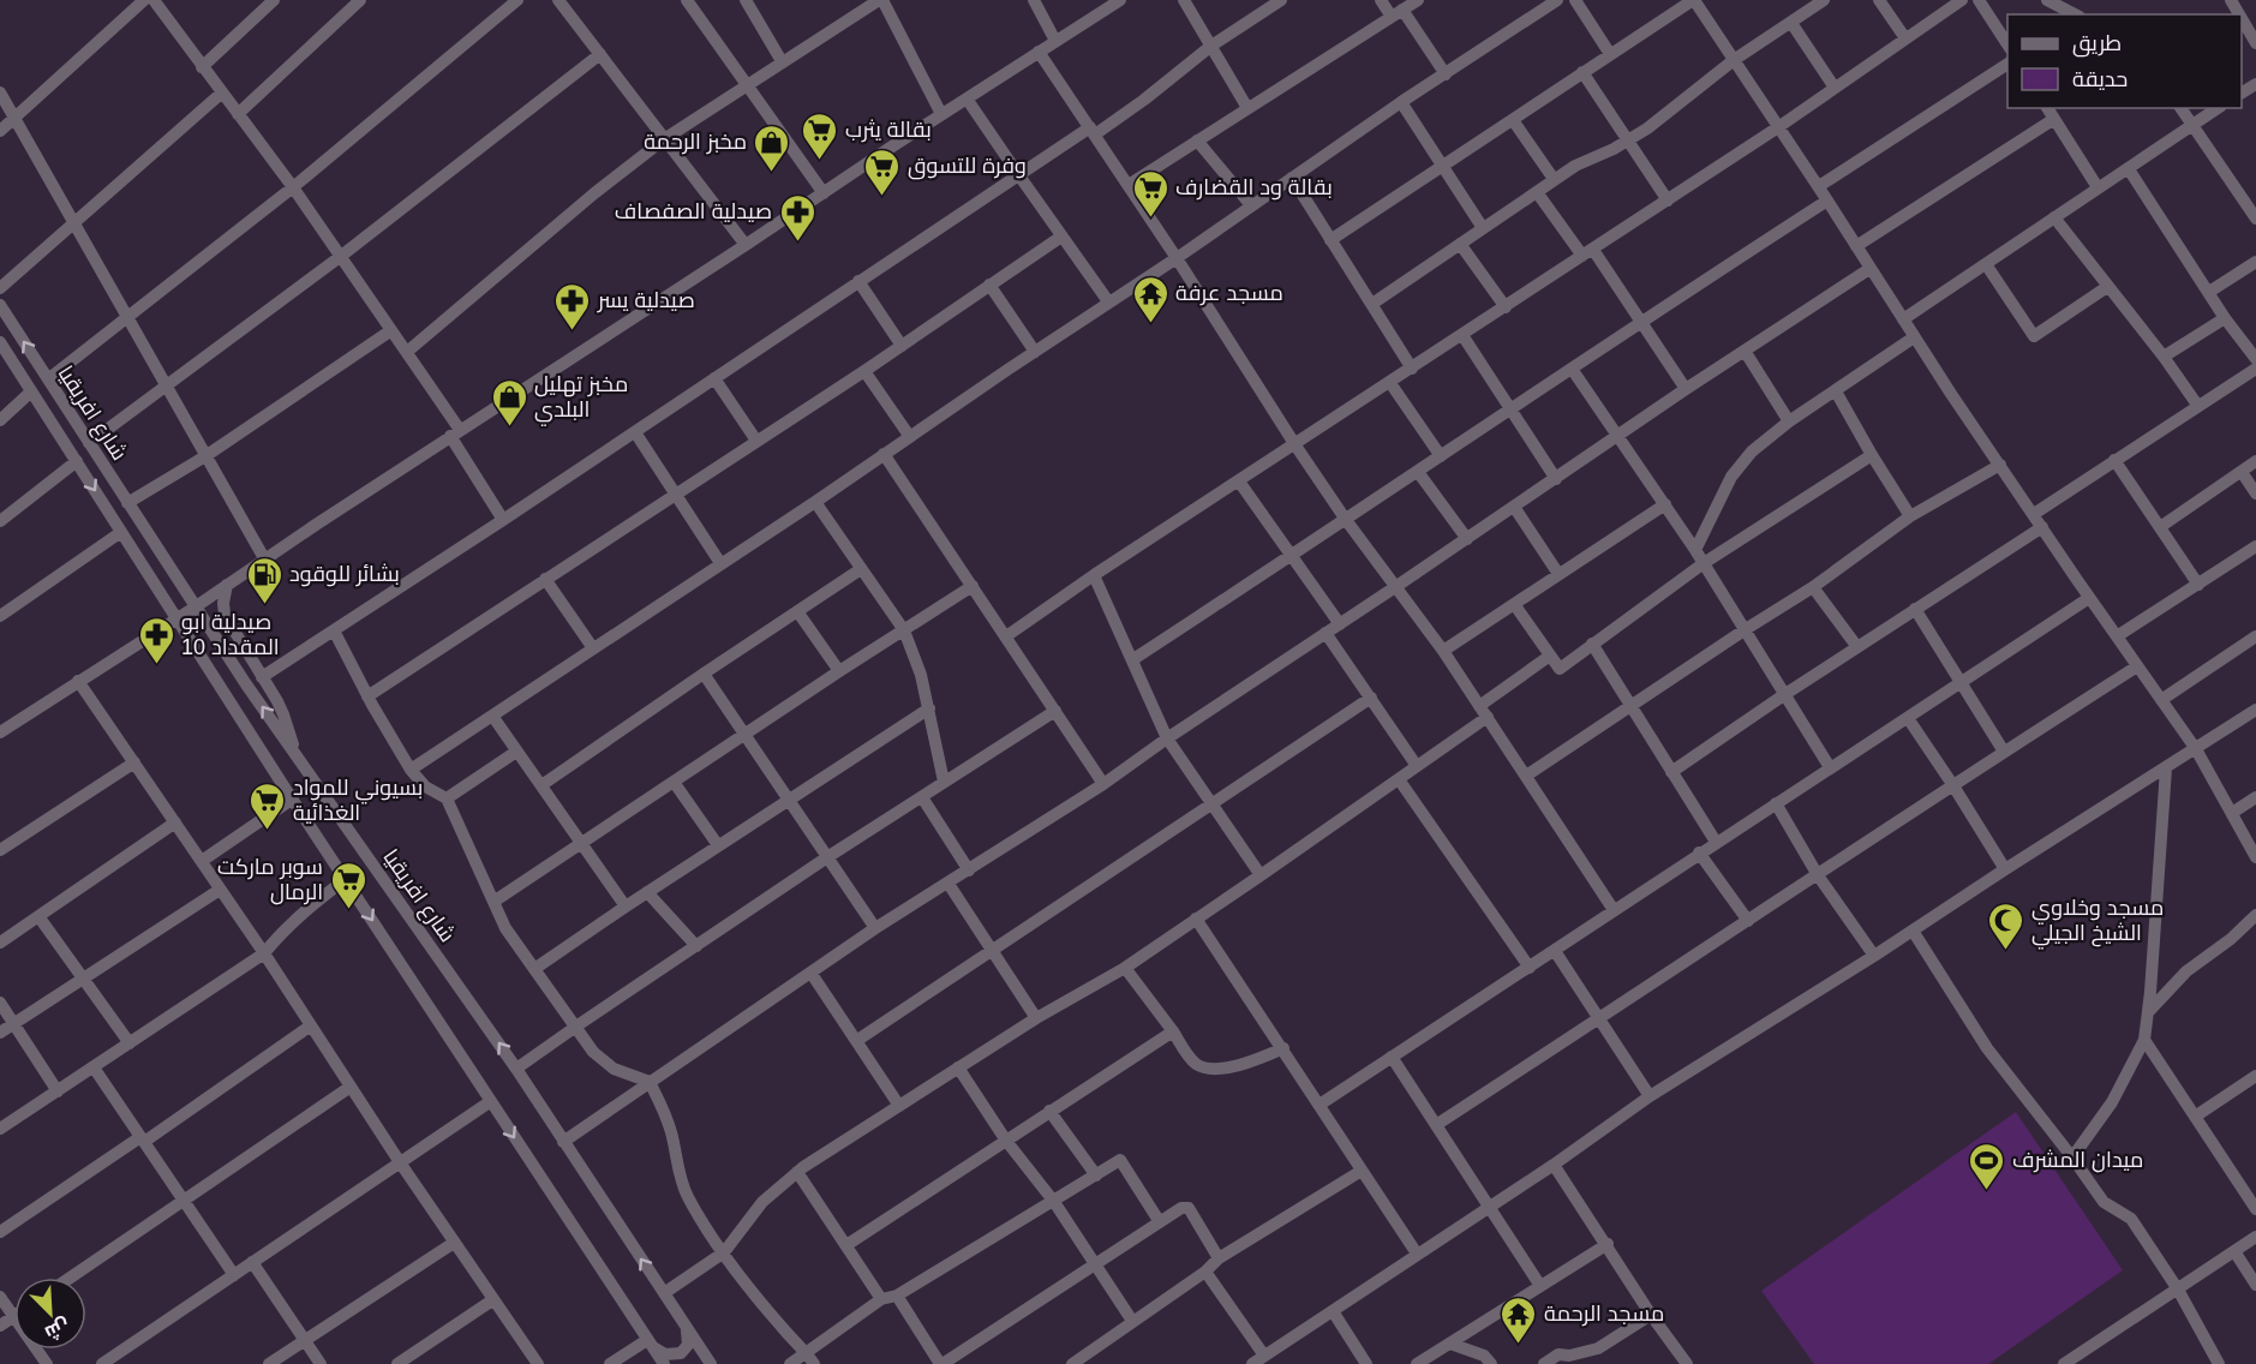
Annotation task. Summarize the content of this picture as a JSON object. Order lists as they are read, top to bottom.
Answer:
{
  "streets": {
    "street": ["شارع افريقيا"]
  },
  "places": {
    "supermarket": [
      "بقالة يثرب",
      "وفرة للتسوق",
      "بقالة ود القضارف",
      "بسيوني للمواد الغذائية",
      "سوبر ماركت الرمال"
    ],
    "shop": ["مخبز الرحمة", "مخبز تهليل البلدي"],
    "pharmacy": ["صيدلية الصفصاف", "صيدلية يسر", "صيدلية ابو المقداد 10"],
    "temple": ["مسجد عرفة", "مسجد الرحمة"],
    "fuel station": ["بشائر للوقود"],
    "mosque": ["مسجد وخلاوي الشيخ الجيلي"],
    "sports": ["ميدان المشرف"]
  },
  "legend": ["طريق", "حديقة"],
  "north": "bottom right"
}
